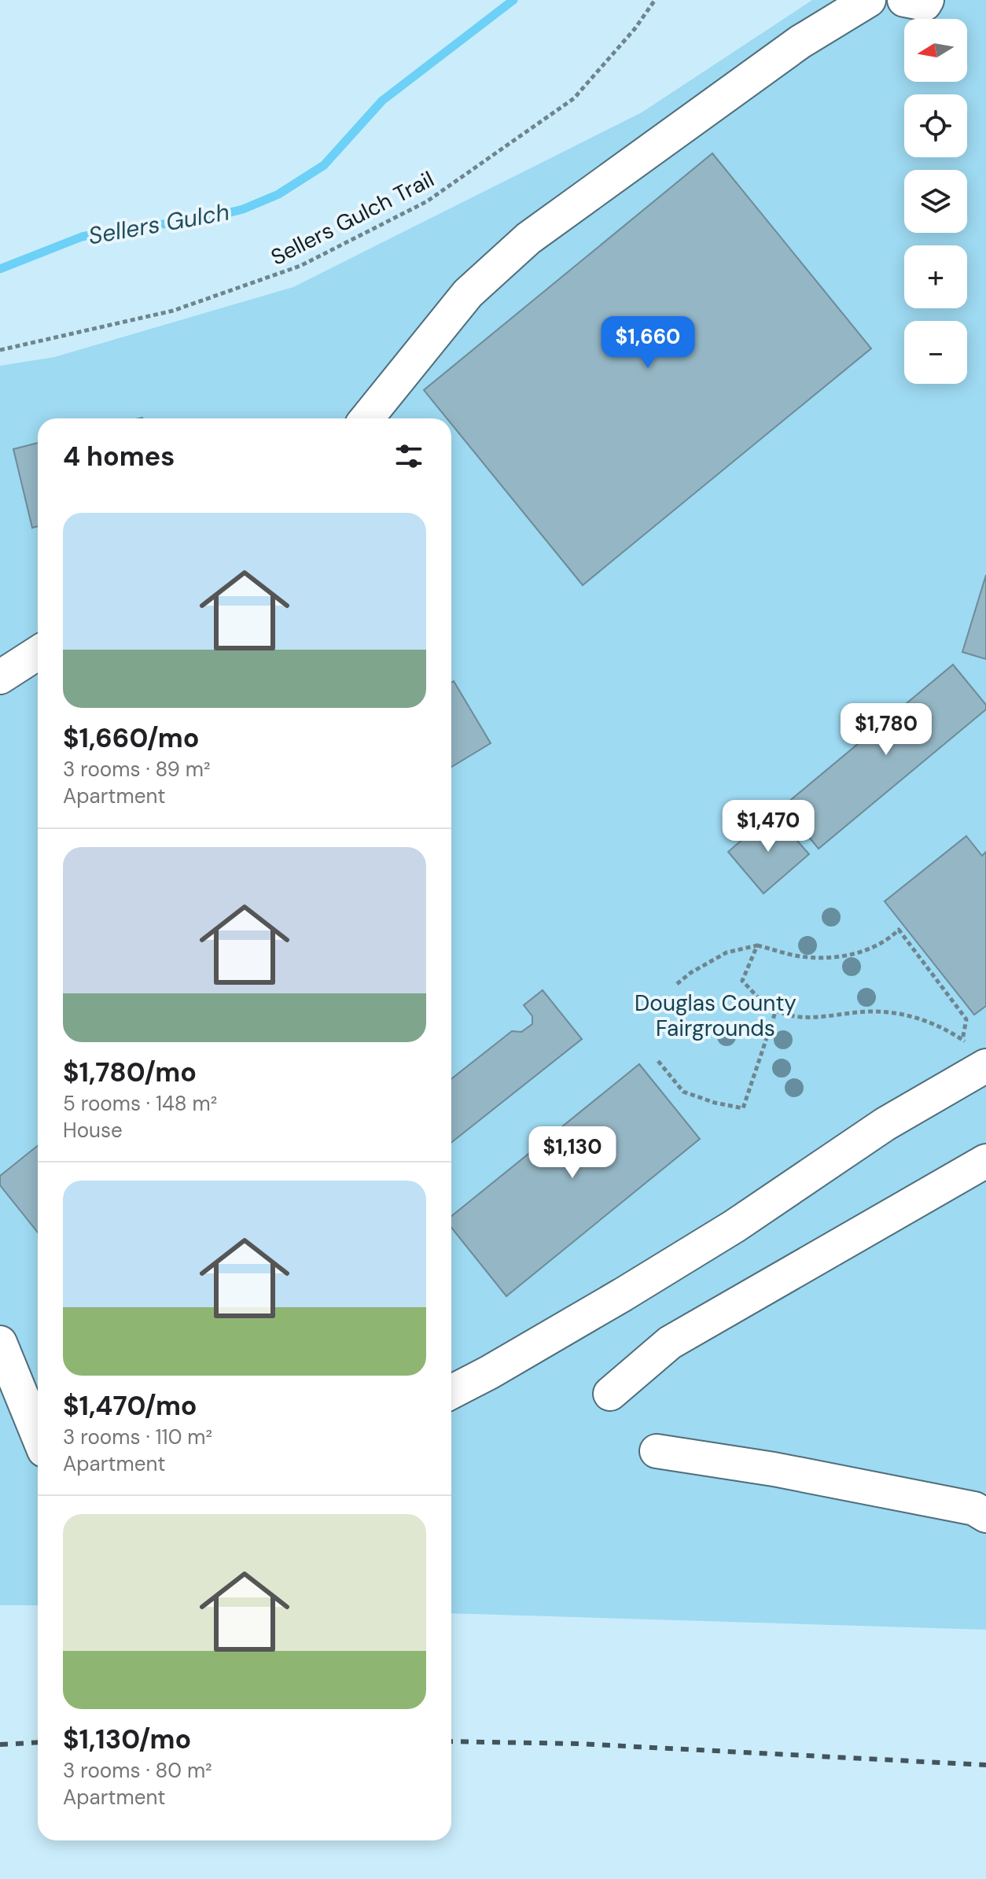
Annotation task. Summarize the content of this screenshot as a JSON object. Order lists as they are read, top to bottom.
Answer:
{
  "streets": {
    "path": ["Sellers Gulch Trail"]
  },
  "water": ["Sellers Gulch"],
  "parks": ["Douglas County Fairgrounds"],
  "north": "left",
  "page": {
    "map_buttons": ["+", "−"],
    "price": [
      "$1,660",
      "$1,780",
      "$1,470",
      "$1,130"
    ],
    "heading": "4 homes",
    "list": [
      {
        "name": "$1,660/mo",
        "note": "3 rooms · 89 m² · Apartment"
      },
      {
        "name": "$1,780/mo",
        "note": "5 rooms · 148 m² · House"
      },
      {
        "name": "$1,470/mo",
        "note": "3 rooms · 110 m² · Apartment"
      },
      {
        "name": "$1,130/mo",
        "note": "3 rooms · 80 m² · Apartment"
      }
    ]
  }
}
